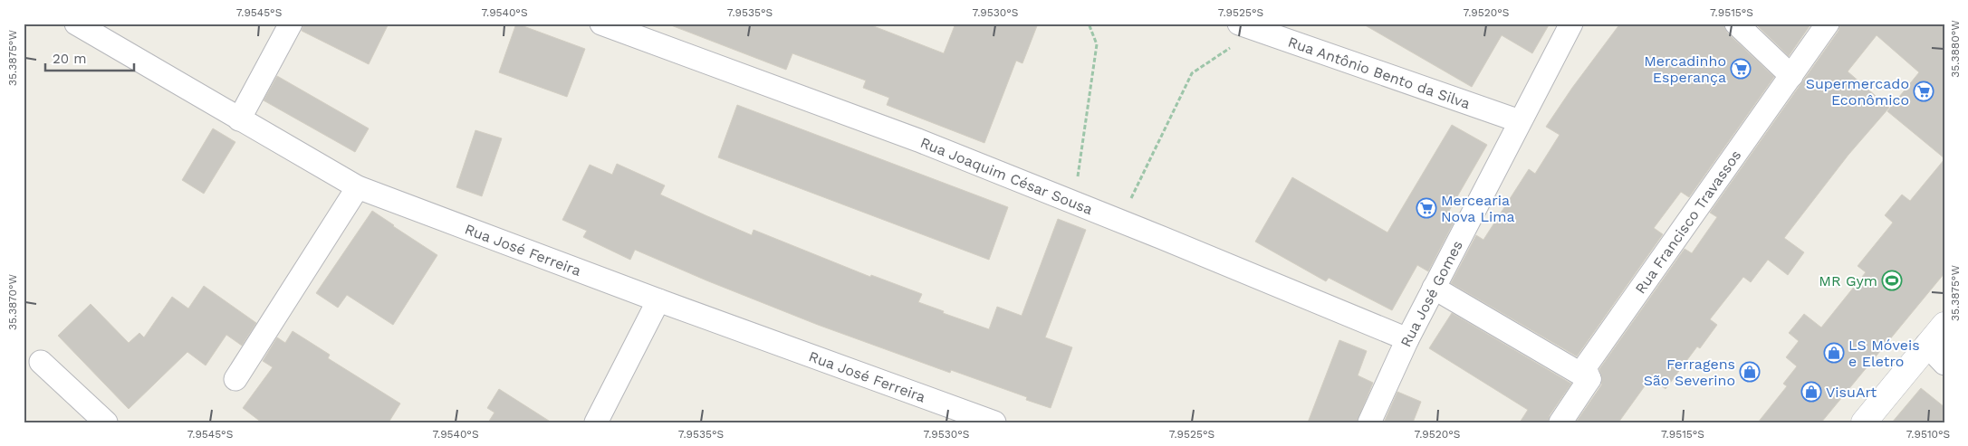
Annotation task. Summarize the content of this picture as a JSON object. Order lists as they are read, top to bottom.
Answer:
{
  "streets": {
    "street": [
      "Rua Antônio Bento da Silva",
      "Rua Joaquim César Sousa",
      "Rua Francisco Travassos",
      "Rua José Ferreira",
      "Rua José Gomes"
    ]
  },
  "crossings": [
    ["Rua Antônio Bento da Silva", "Rua José Gomes"],
    ["Rua Joaquim César Sousa", "Rua José Gomes"]
  ],
  "places": {
    "supermarket": ["Mercadinho Esperança", "Supermercado Econômico", "Mercearia Nova Lima"],
    "sports": ["MR Gym"],
    "shop": ["LS Móveis e Eletro", "Ferragens São Severino", "VisuArt"]
  },
  "scale_bar": "20 m",
  "coordinates": [
    "7.9545°S",
    "7.9540°S",
    "7.9535°S",
    "7.9530°S",
    "7.9525°S",
    "7.9520°S",
    "7.9515°S",
    "35.3880°W",
    "35.3875°W",
    "35.3870°W",
    "7.9510°S"
  ]
}
